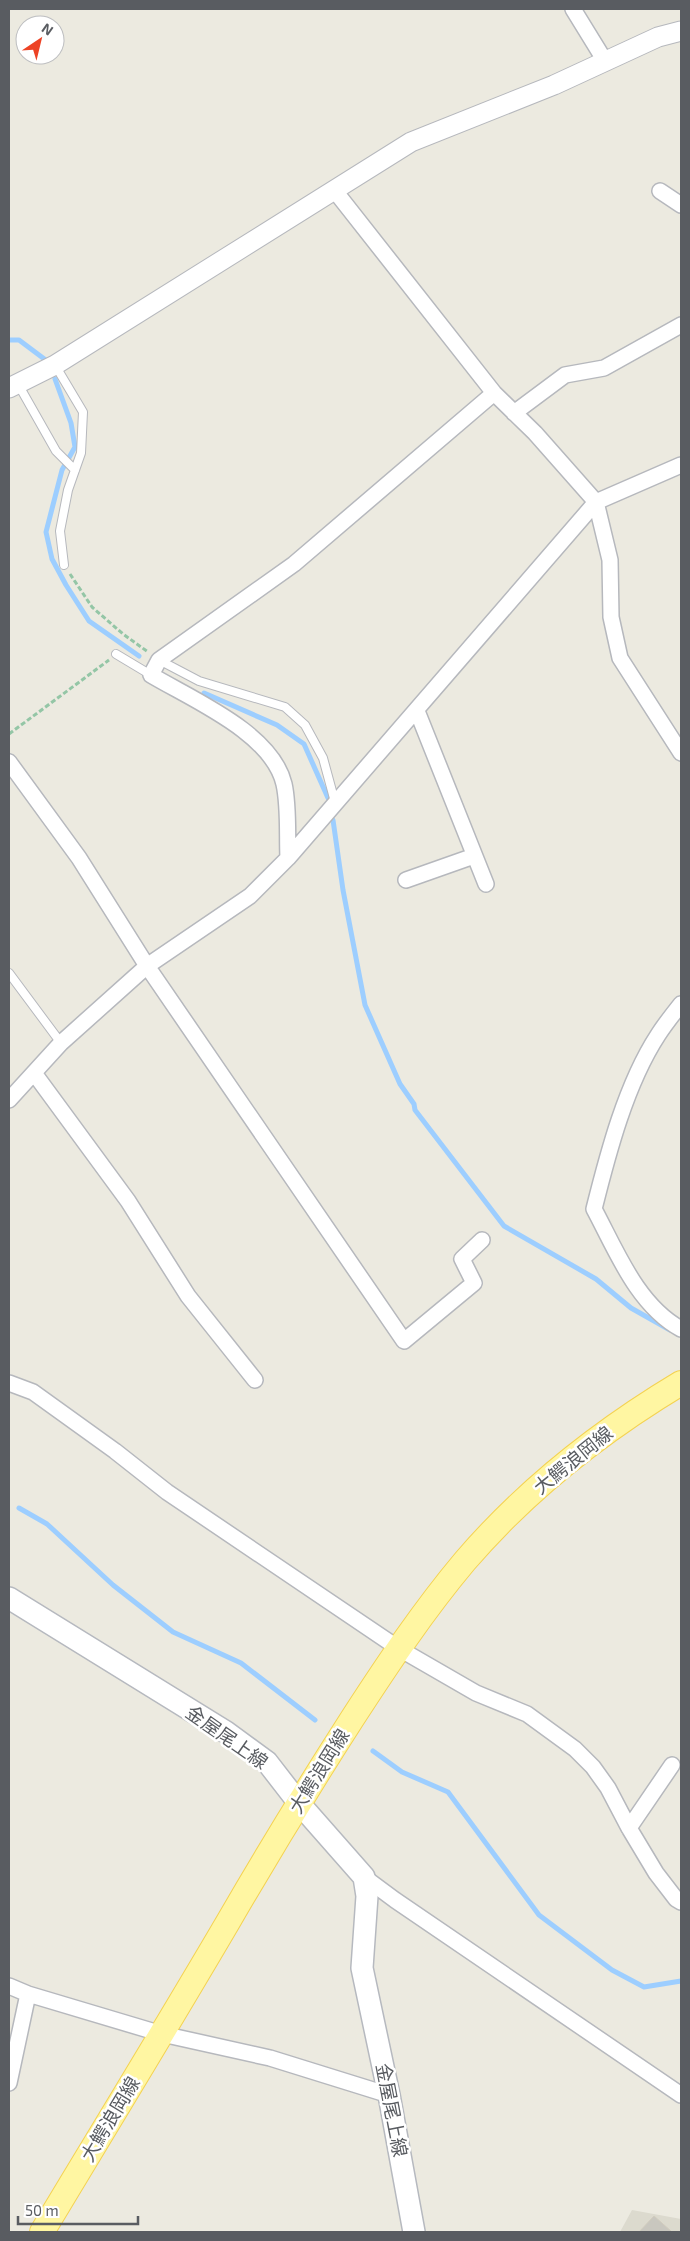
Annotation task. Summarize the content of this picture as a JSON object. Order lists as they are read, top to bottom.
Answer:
{
  "streets": {
    "main road": ["大鰐浪岡線", "金屋尾上線"]
  },
  "crossings": [
    ["大鰐浪岡線", "金屋尾上線"]
  ],
  "scale_bar": "50 m",
  "north": "top right"
}
